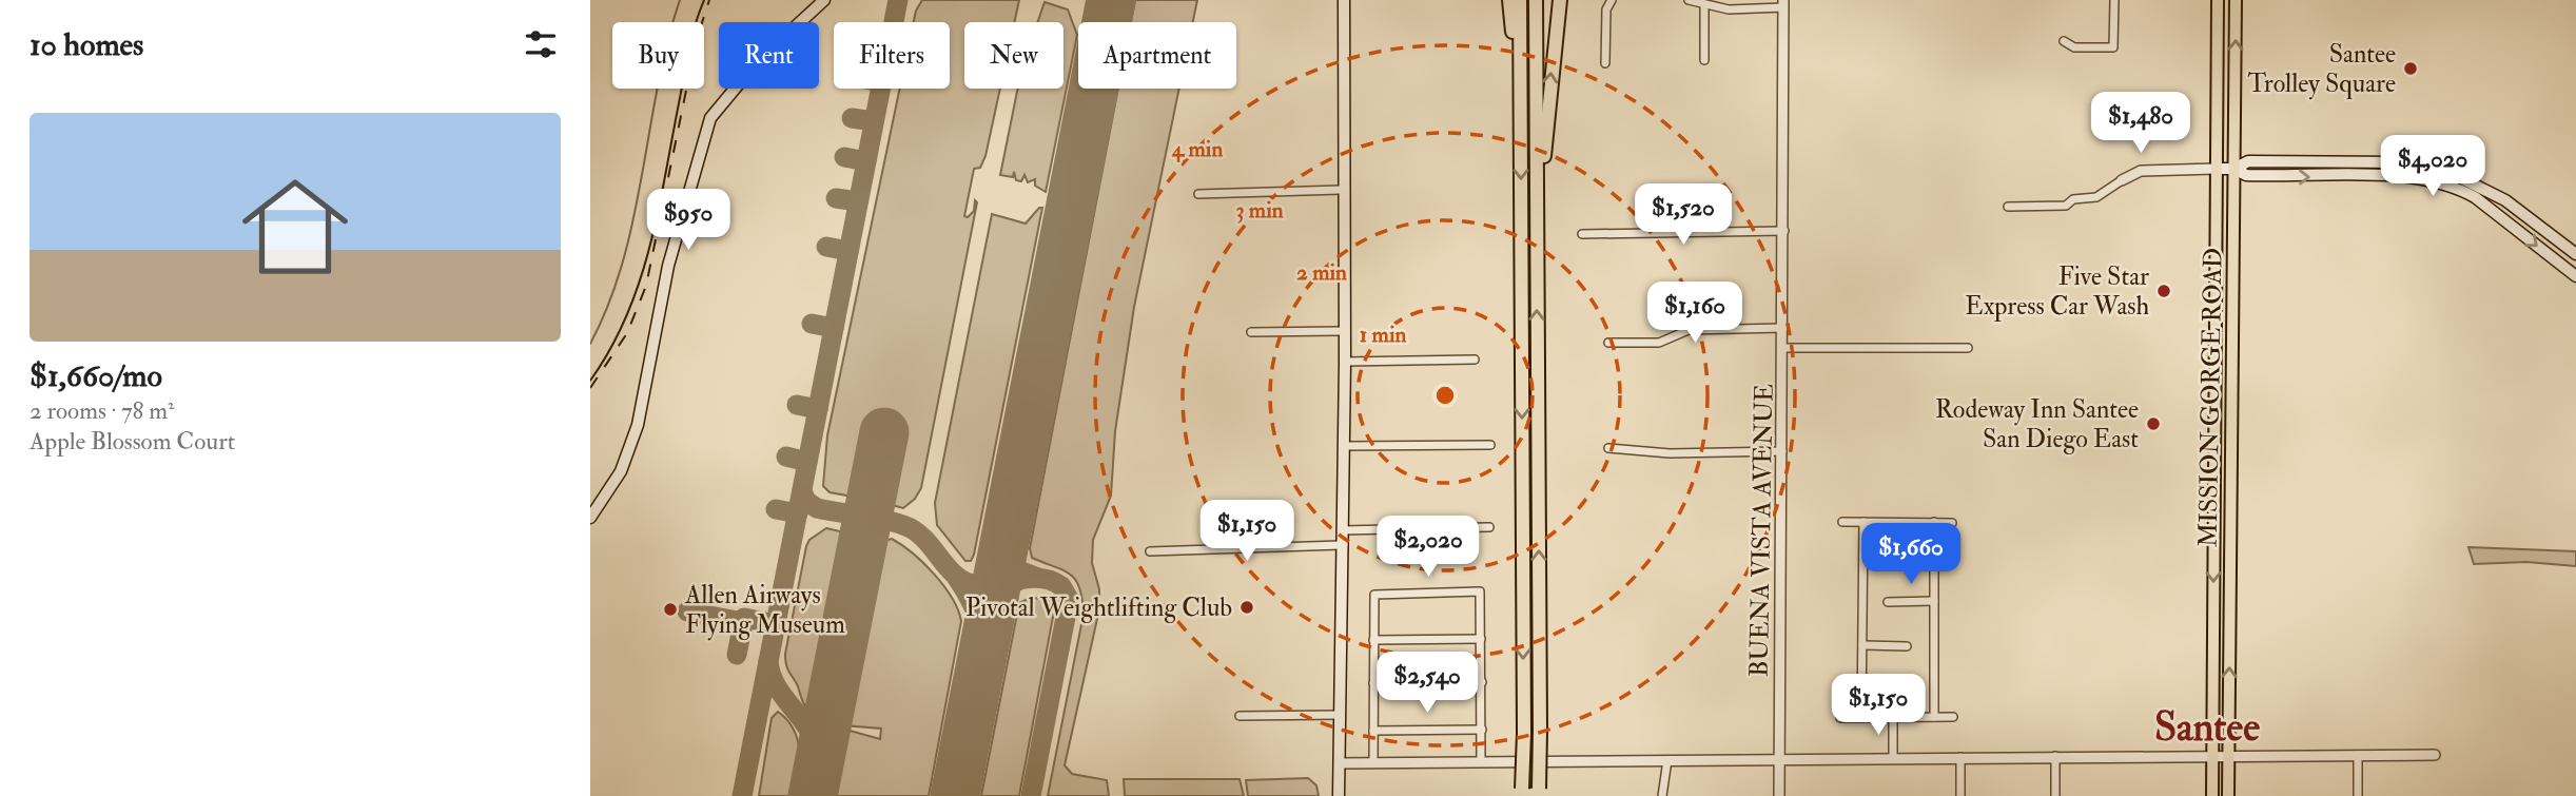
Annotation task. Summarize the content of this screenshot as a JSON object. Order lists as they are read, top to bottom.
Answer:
{
  "streets": {
    "main road": ["MISSION GORGE ROAD"],
    "street": ["BUENA VISTA AVENUE"]
  },
  "districts": ["Santee"],
  "places": [
    "Santee Trolley Square",
    "Five Star Express Car Wash",
    "Rodeway Inn Santee San Diego East",
    "Pivotal Weightlifting Club",
    "Allen Airways Flying Museum"
  ],
  "page": {
    "heading": "10 homes",
    "chip": [
      "Buy",
      "Rent",
      "Filters",
      "New",
      "Apartment"
    ],
    "list": [
      {
        "name": "$1,660/mo",
        "note": "2 rooms · 78 m² · Apple Blossom Court"
      }
    ],
    "price": [
      "$1,480",
      "$4,020",
      "$1,520",
      "$950",
      "$1,160",
      "$1,150",
      "$2,020",
      "$1,660",
      "$2,540",
      "$1,150"
    ]
  },
  "rings": [
    "4 min",
    "3 min",
    "2 min",
    "1 min"
  ]
}
